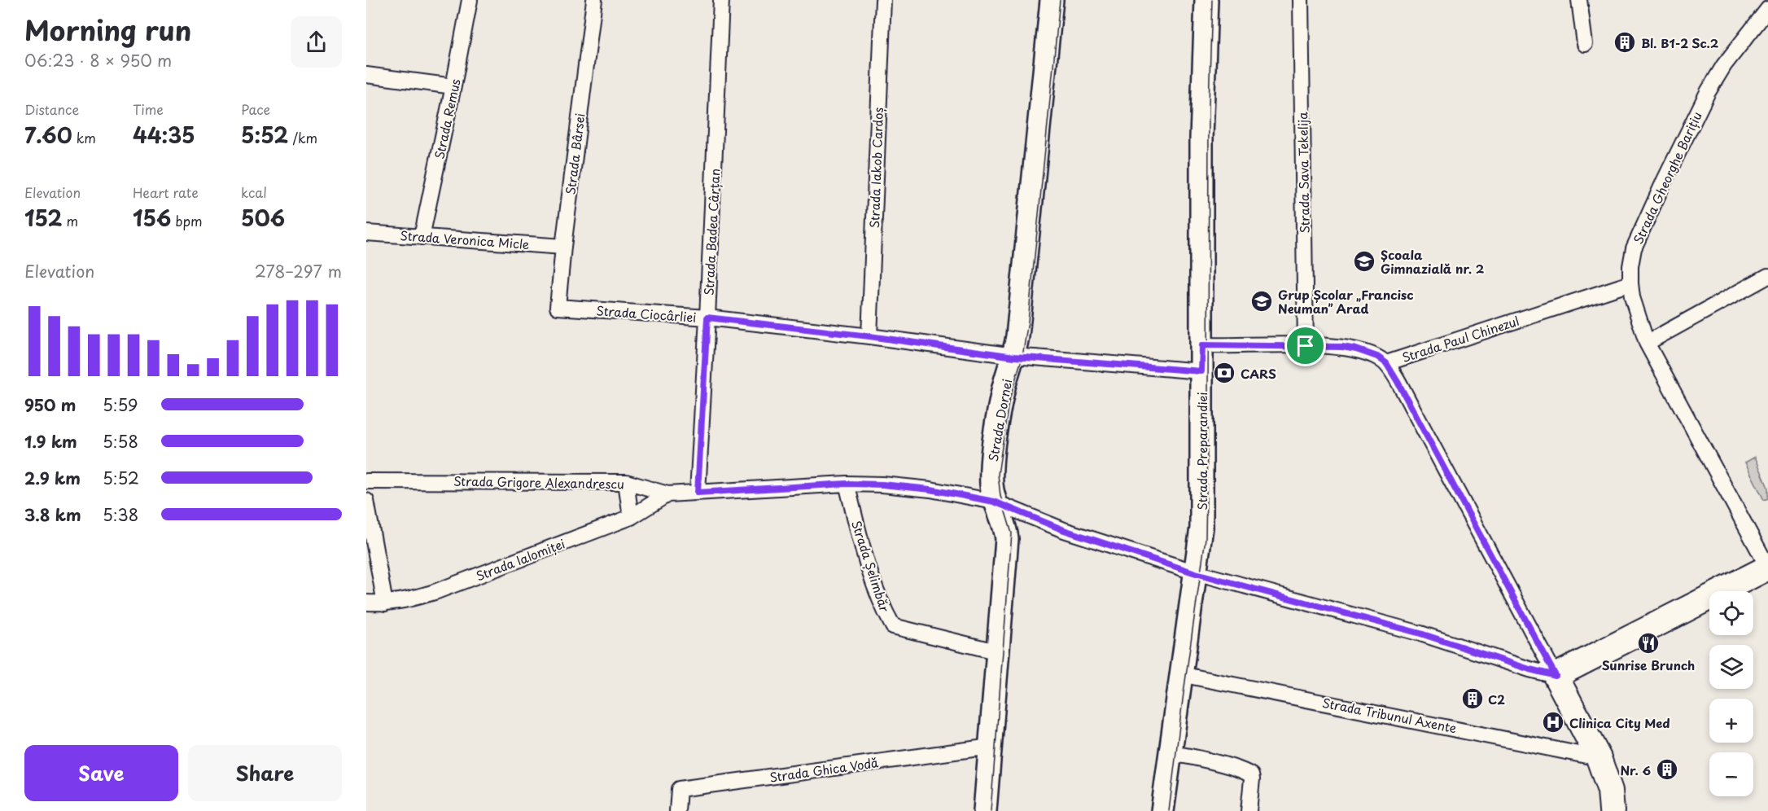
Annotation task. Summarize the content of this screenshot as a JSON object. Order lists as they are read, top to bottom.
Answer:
{
  "streets": {
    "main road": ["Strada Dornei", "Strada Preparandiei"],
    "street": [
      "Strada Remus",
      "Strada Bârsei",
      "Strada Iakob Cardoș",
      "Strada Sava Tekelija",
      "Strada Gheorghe Barițiu",
      "Strada Badea Cârțan",
      "Strada Veronica Micle",
      "Strada Ciocârliei",
      "Strada Paul Chinezul",
      "Strada Grigore Alexandrescu",
      "Strada Ialomiței",
      "Strada Șelimbăr",
      "Strada Tribunul Axente",
      "Strada Ghica Vodă"
    ]
  },
  "crossings": [
    ["Strada Remus", "Strada Veronica Micle"],
    ["Strada Bârsei", "Strada Veronica Micle"],
    ["Strada Bârsei", "Strada Ciocârliei"],
    ["Strada Iakob Cardoș", "Strada Ciocârliei"],
    ["Strada Sava Tekelija", "Strada Paul Chinezul"],
    ["Strada Gheorghe Barițiu", "Strada Paul Chinezul"],
    ["Strada Badea Cârțan", "Strada Ciocârliei"],
    ["Strada Badea Cârțan", "Strada Grigore Alexandrescu"],
    ["Strada Ciocârliei", "Strada Dornei"],
    ["Strada Ciocârliei", "Strada Preparandiei"],
    ["Strada Paul Chinezul", "Strada Preparandiei"],
    ["Strada Dornei", "Strada Grigore Alexandrescu"],
    ["Strada Dornei", "Strada Șelimbăr"],
    ["Strada Dornei", "Strada Ghica Vodă"],
    ["Strada Preparandiei", "Strada Grigore Alexandrescu"],
    ["Strada Preparandiei", "Strada Tribunul Axente"],
    ["Strada Grigore Alexandrescu", "Strada Ialomiței"],
    ["Strada Grigore Alexandrescu", "Strada Șelimbăr"]
  ],
  "places": {
    "building": ["Bl. B1-2 Sc.2", "C2", "Nr. 6"],
    "school or university": ["Școala Gimnazială nr. 2", "Grup Școlar „Francisc Neuman” Arad"],
    "bank": ["CARS"],
    "restaurant": ["Sunrise Brunch"],
    "hospital": ["Clinica City Med"]
  },
  "page": {
    "heading": ["Morning run", "06:23 · 8 × 950 m"],
    "stats": [
      ["Distance", "7.60 km"],
      ["Time", "44:35"],
      ["Pace", "5:52 /km"],
      ["Elevation", "152 m"],
      ["Heart rate", "156 bpm"],
      ["kcal", "506"]
    ],
    "chart": ["Elevation", "278–297 m"],
    "list": [
      {
        "name": "950 m",
        "note": "5:59"
      },
      {
        "name": "1.9 km",
        "note": "5:58"
      },
      {
        "name": "2.9 km",
        "note": "5:52"
      },
      {
        "name": "3.8 km",
        "note": "5:38"
      }
    ],
    "map_buttons": ["+", "−"],
    "buttons": ["Save", "Share"]
  }
}
